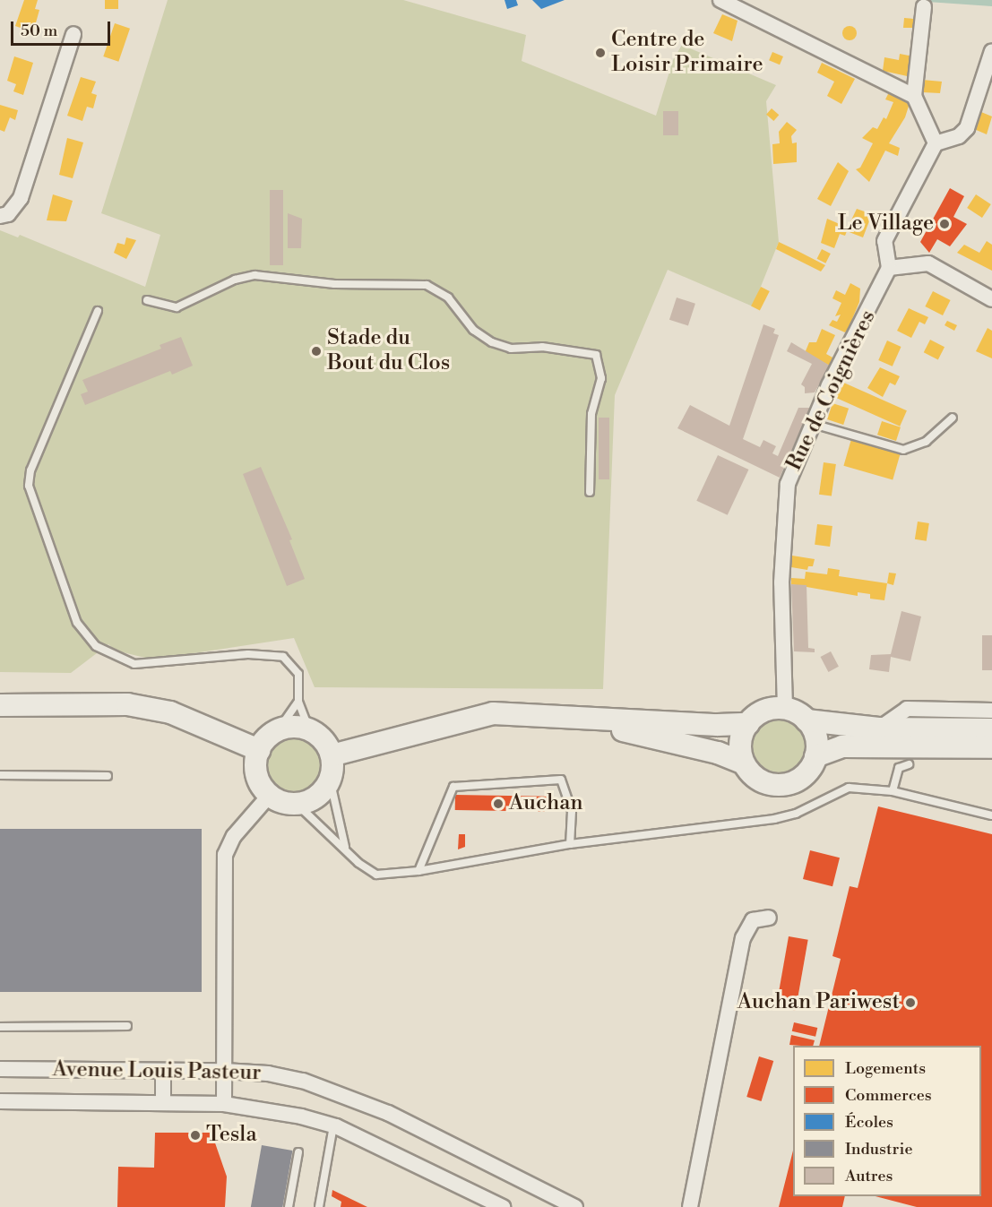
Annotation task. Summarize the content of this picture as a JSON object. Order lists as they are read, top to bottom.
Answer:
{
  "streets": {
    "street": ["Rue de Coignières", "Avenue Louis Pasteur"]
  },
  "places": [
    "Centre de Loisir Primaire",
    "Le Village",
    "Stade du Bout du Clos",
    "Auchan",
    "Auchan Pariwest",
    "Tesla"
  ],
  "legend": [
    "Logements",
    "Commerces",
    "Écoles",
    "Industrie",
    "Autres"
  ],
  "scale_bar": "50 m"
}
